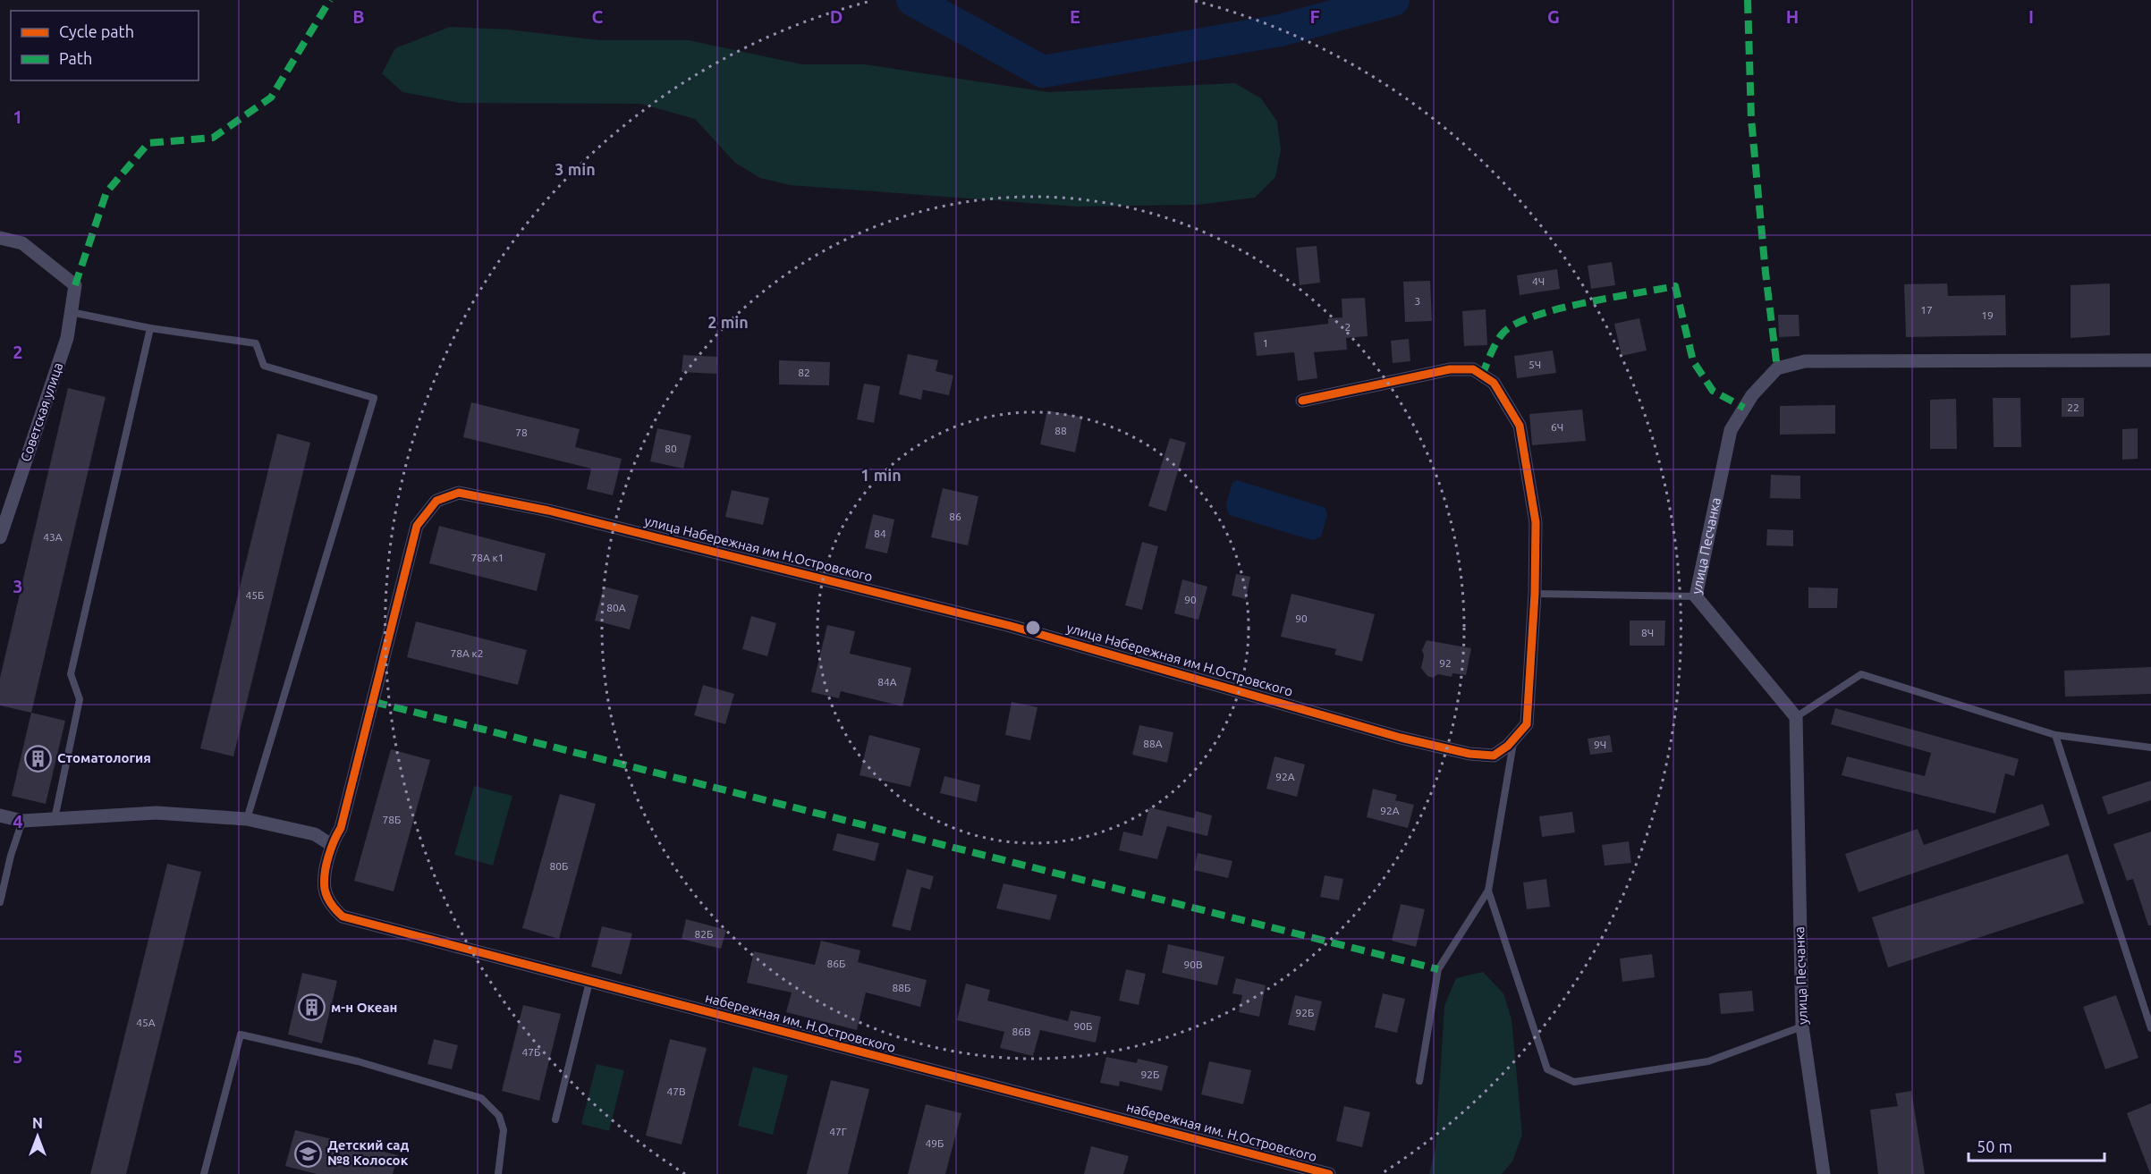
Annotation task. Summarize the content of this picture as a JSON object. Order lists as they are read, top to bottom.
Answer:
{
  "streets": {
    "street": [
      "Советская улица",
      "улица Песчанка",
      "улица Набережная им Н.Островского",
      "набережная им. Н.Островского"
    ]
  },
  "crossings": [
    ["улица Набережная им Н.Островского", "набережная им. Н.Островского"]
  ],
  "places": {
    "building": ["Стоматология", "м-н Океан"],
    "school or university": ["Детский сад №8 Колосок"]
  },
  "house_numbers": [
    "4Ч",
    "3",
    "17",
    "19",
    "2",
    "1",
    "5Ч",
    "82",
    "22",
    "6Ч",
    "88",
    "78",
    "80",
    "86",
    "84",
    "43А",
    "78А к1",
    "45Б",
    "90",
    "80А",
    "90",
    "8Ч",
    "78А к2",
    "92",
    "84А",
    "88А",
    "9Ч",
    "92А",
    "92А",
    "78Б",
    "80Б",
    "82Б",
    "86Б",
    "90В",
    "88Б",
    "92Б",
    "45А",
    "90Б",
    "86В",
    "47Б",
    "92Б",
    "47В",
    "47Г",
    "49Б"
  ],
  "legend": ["Cycle path", "Path"],
  "scale_bar": "50 m",
  "north": "top",
  "grid": {
    "columns": [
      "B",
      "C",
      "D",
      "E",
      "F",
      "G",
      "H",
      "I"
    ],
    "rows": [
      "1",
      "2",
      "3",
      "4",
      "5"
    ]
  },
  "rings": ["3 min", "2 min", "1 min"]
}
